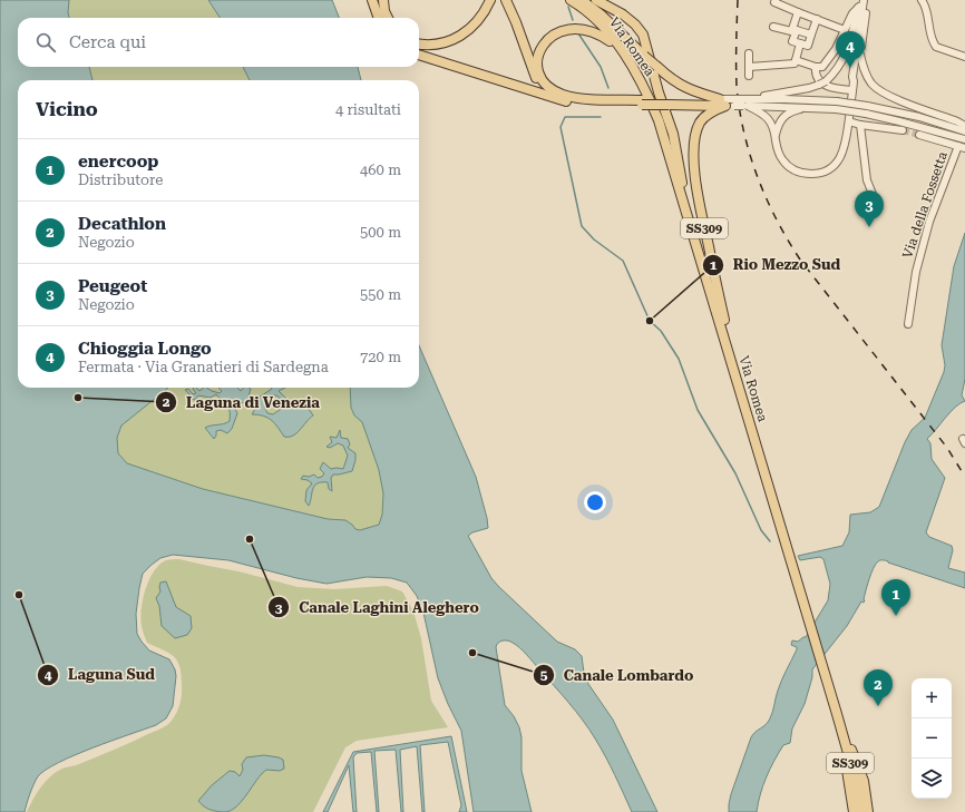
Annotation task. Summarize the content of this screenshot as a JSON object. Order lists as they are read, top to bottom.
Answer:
{
  "streets": {
    "main road": ["Via Romea", "SS309"],
    "street": ["Via della Fossetta"]
  },
  "crossings": [
    ["Via Romea", "SS309"]
  ],
  "places": [
    "Rio Mezzo Sud",
    "Laguna di Venezia",
    "Canale Laghini Aleghero",
    "Laguna Sud",
    "Canale Lombardo"
  ],
  "page": {
    "search": "Cerca qui",
    "pins": [
      "4",
      "3",
      "1",
      "2"
    ],
    "heading": ["Vicino", "4 risultati"],
    "list": [
      {
        "mark": "1",
        "name": "enercoop",
        "note": "Distributore",
        "value": "460 m"
      },
      {
        "mark": "2",
        "name": "Decathlon",
        "note": "Negozio",
        "value": "500 m"
      },
      {
        "mark": "3",
        "name": "Peugeot",
        "note": "Negozio",
        "value": "550 m"
      },
      {
        "mark": "4",
        "name": "Chioggia Longo",
        "note": "Fermata · Via Granatieri di Sardegna",
        "value": "720 m"
      }
    ],
    "map_buttons": ["+", "−"]
  }
}
